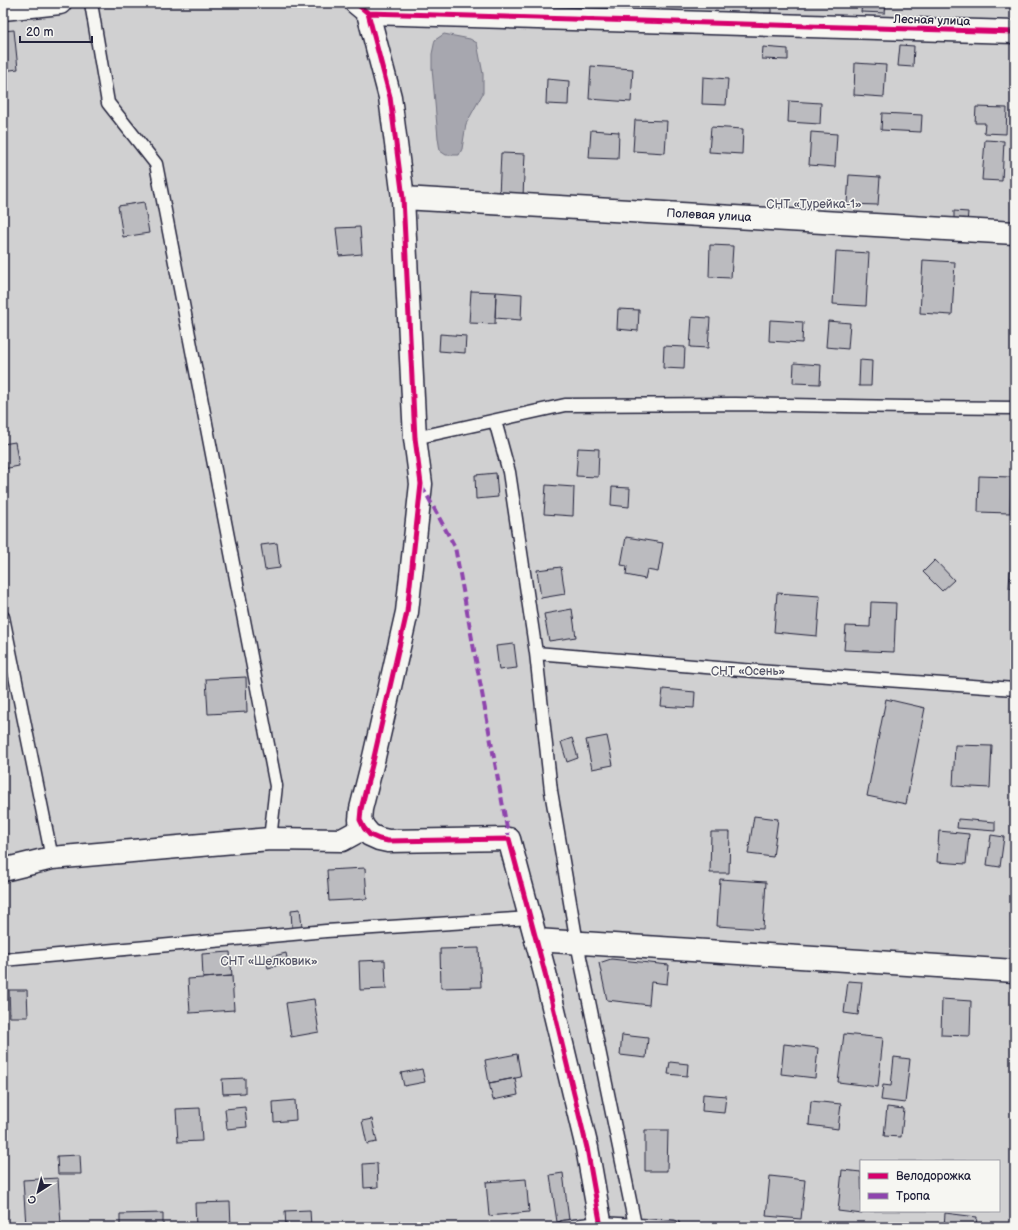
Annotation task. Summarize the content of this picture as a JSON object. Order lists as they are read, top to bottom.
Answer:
{
  "streets": {
    "street": ["Лесная улица", "Полевая улица"]
  },
  "parks": ["СНТ «Турейка-1»", "СНТ «Осень»", "СНТ «Шелковик»"],
  "legend": ["Велодорожка", "Тропа"],
  "scale_bar": "20 m",
  "north": "bottom left"
}
